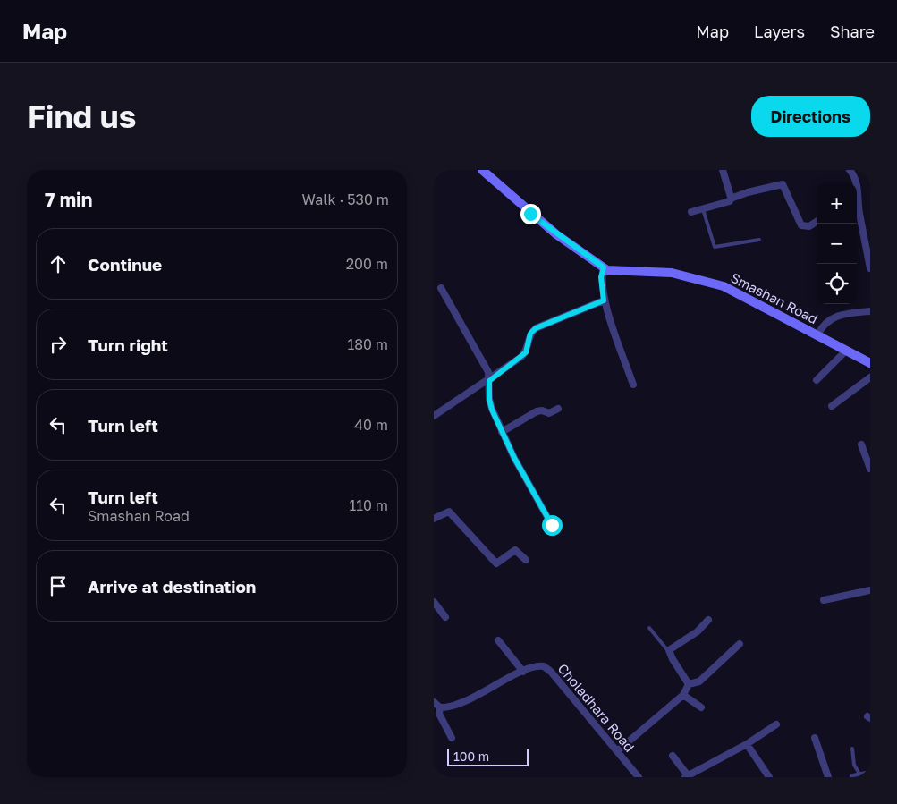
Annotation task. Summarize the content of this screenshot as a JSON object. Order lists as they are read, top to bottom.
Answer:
{
  "streets": {
    "street": ["Smashan Road", "Choladhara Road"]
  },
  "scale_bar": "100 m",
  "page": {
    "header": "Map",
    "nav": ["Map", "Layers", "Share"],
    "buttons": "Directions",
    "title": "Find us",
    "heading": ["7 min", "Walk · 530 m"],
    "map_buttons": ["+", "−"],
    "list": [
      ["Continue", "200 m"],
      ["Turn right", "180 m"],
      ["Turn left", "40 m"],
      ["Turn left", "Smashan Road", "110 m"],
      "Arrive at destination"
    ],
    "scale": "100 m"
  }
}
